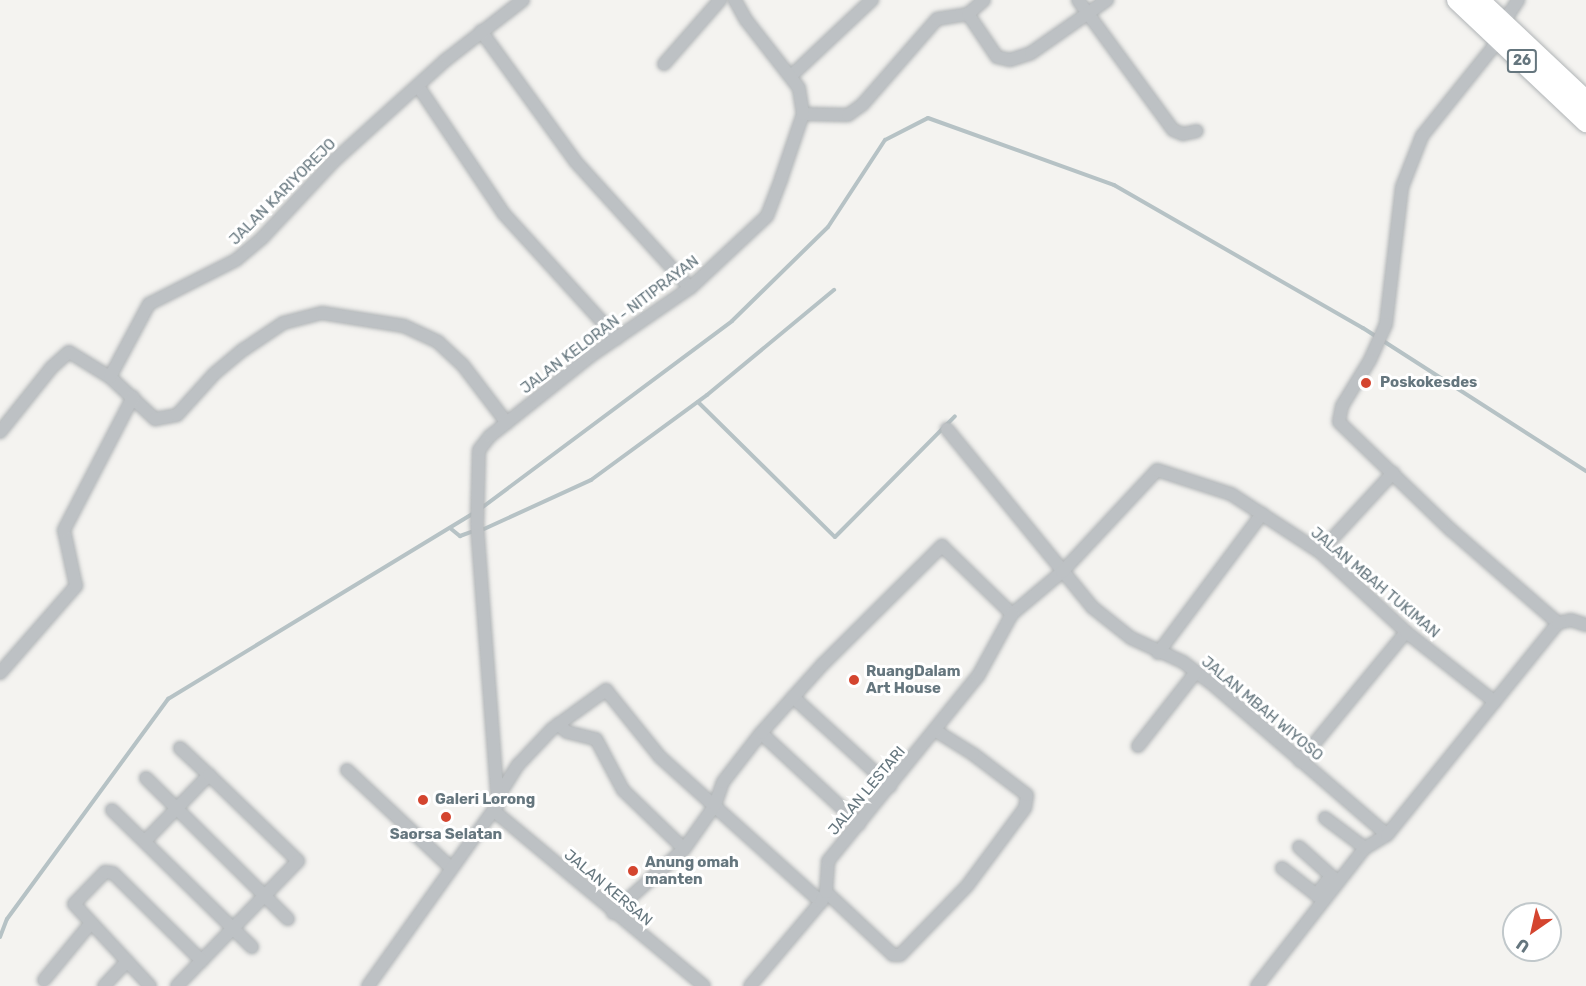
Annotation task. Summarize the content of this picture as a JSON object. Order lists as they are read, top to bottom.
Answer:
{
  "streets": {
    "highway": ["26"],
    "street": [
      "JALAN KARIYOREJO",
      "JALAN KELORAN - NITIPRAYAN",
      "JALAN MBAH TUKIMAN",
      "JALAN MBAH WIYOSO",
      "JALAN LESTARI",
      "JALAN KERSAN"
    ]
  },
  "crossings": [
    ["JALAN KELORAN - NITIPRAYAN", "JALAN KERSAN"],
    ["JALAN MBAH TUKIMAN", "JALAN MBAH WIYOSO"]
  ],
  "places": [
    "Poskokesdes",
    "RuangDalam Art House",
    "Galeri Lorong",
    "Saorsa Selatan",
    "Anung omah manten"
  ],
  "north": "bottom left"
}
